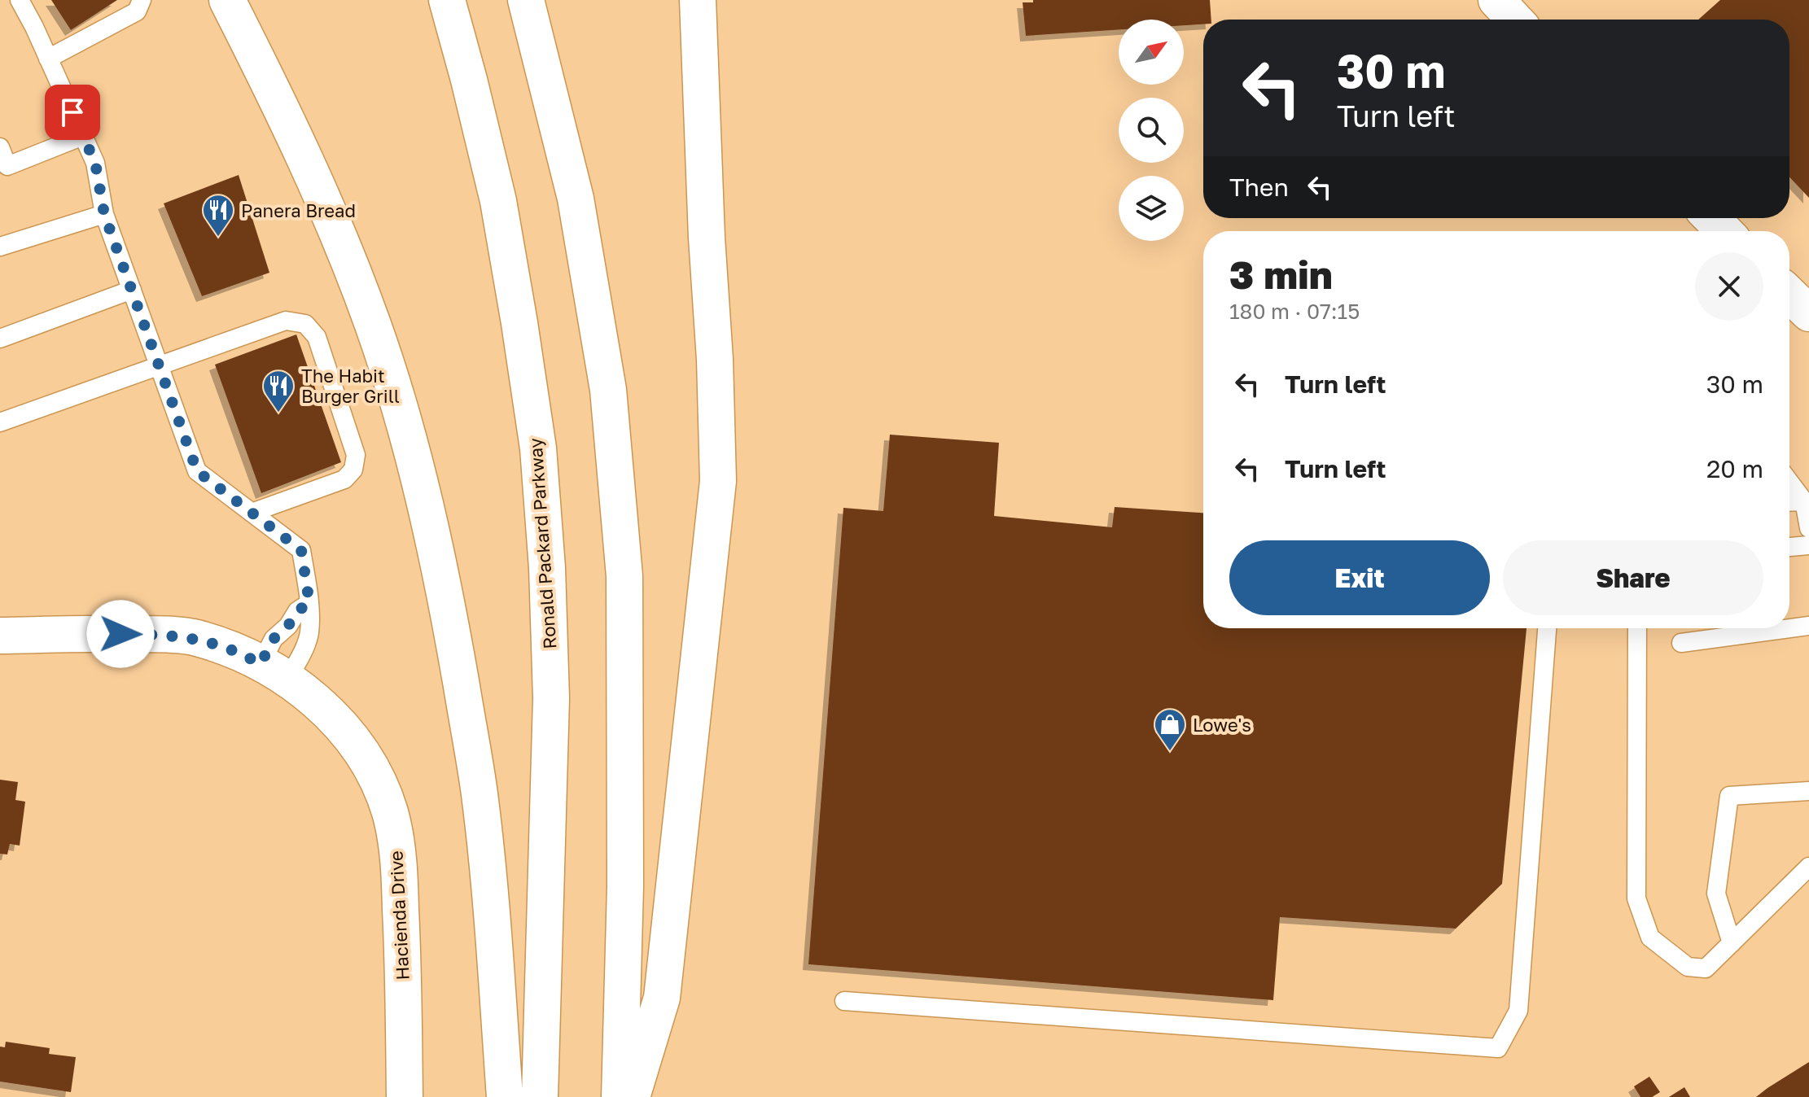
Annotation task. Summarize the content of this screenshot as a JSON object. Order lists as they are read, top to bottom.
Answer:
{
  "streets": {
    "main road": ["Ronald Packard Parkway", "Hacienda Drive"]
  },
  "places": {
    "restaurant": ["Panera Bread", "The Habit Burger Grill"],
    "shop": ["Lowe's"]
  },
  "north": "top right",
  "page": {
    "turn": ["30 m", "Turn left"],
    "then": "Then",
    "heading": ["3 min", "180 m · 07:15"],
    "list": [
      {
        "name": "Turn left",
        "value": "30 m"
      },
      {
        "name": "Turn left",
        "value": "20 m"
      }
    ],
    "buttons": ["Exit", "Share"]
  }
}
